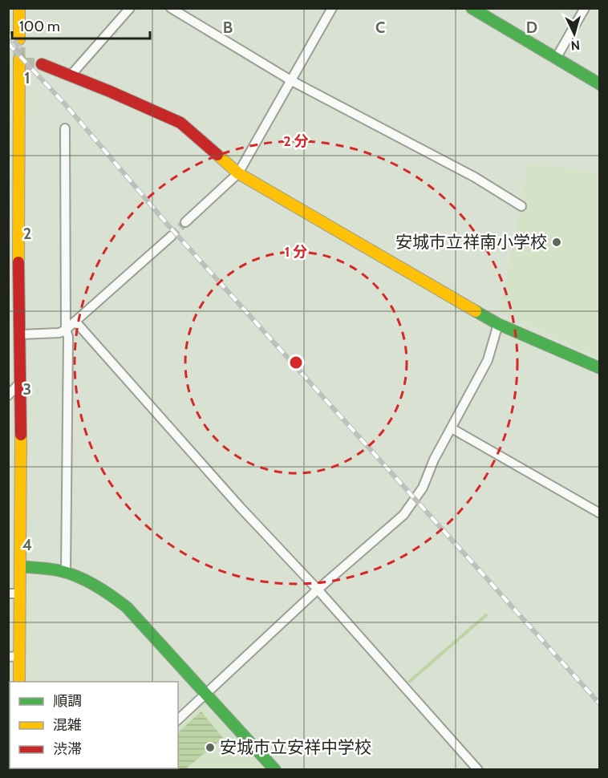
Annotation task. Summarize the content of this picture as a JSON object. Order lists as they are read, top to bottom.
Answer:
{
  "places": ["安城市立祥南小学校", "安城市立安祥中学校"],
  "legend": ["順調", "混雑", "渋滞"],
  "scale_bar": "100 m",
  "north": "bottom",
  "grid": {
    "columns": ["B", "C", "D"],
    "rows": [
      "1",
      "2",
      "3",
      "4"
    ]
  },
  "rings": ["2 分", "1 分"]
}
